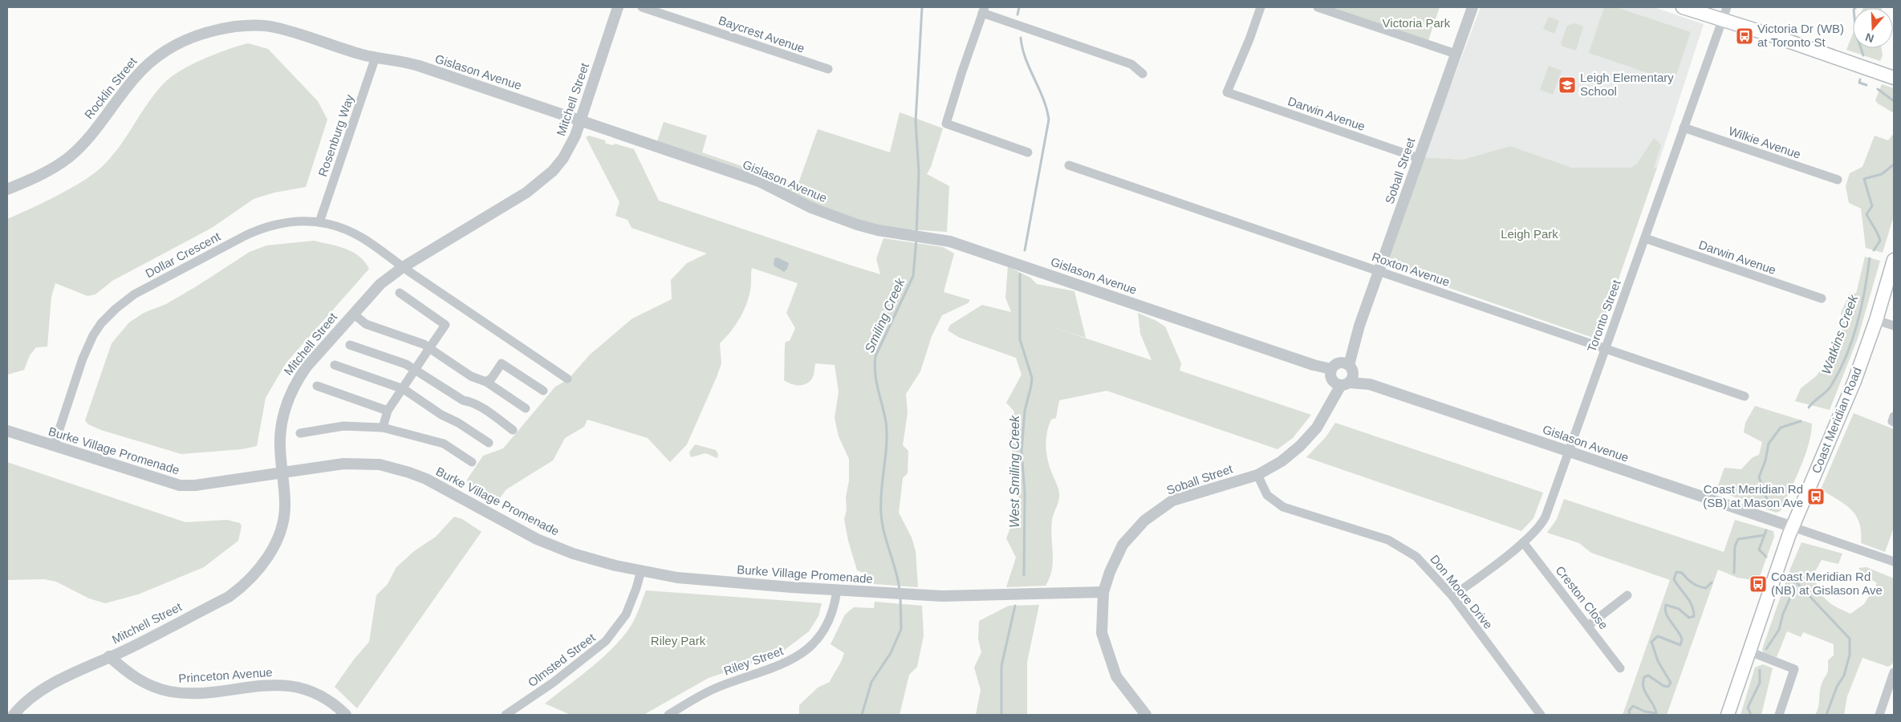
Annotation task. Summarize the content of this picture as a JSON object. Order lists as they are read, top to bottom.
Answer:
{
  "streets": {
    "main road": ["Coast Meridian Road"],
    "street": [
      "Baycrest Avenue",
      "Gislason Avenue",
      "Rocklin Street",
      "Mitchell Street",
      "Darwin Avenue",
      "Rosenburg Way",
      "Wilkie Avenue",
      "Soball Street",
      "Dollar Crescent",
      "Roxton Avenue",
      "Toronto Street",
      "Burke Village Promenade",
      "Don Moore Drive",
      "Creston Close",
      "Olmsted Street",
      "Riley Street",
      "Princeton Avenue"
    ]
  },
  "crossings": [
    ["Gislason Avenue", "Rocklin Street"],
    ["Gislason Avenue", "Mitchell Street"],
    ["Gislason Avenue", "Rosenburg Way"],
    ["Gislason Avenue", "Soball Street"],
    ["Gislason Avenue", "Toronto Street"],
    ["Gislason Avenue", "Coast Meridian Road"],
    ["Mitchell Street", "Dollar Crescent"],
    ["Mitchell Street", "Burke Village Promenade"],
    ["Mitchell Street", "Princeton Avenue"],
    ["Darwin Avenue", "Soball Street"],
    ["Darwin Avenue", "Toronto Street"],
    ["Rosenburg Way", "Dollar Crescent"],
    ["Wilkie Avenue", "Toronto Street"],
    ["Soball Street", "Roxton Avenue"],
    ["Soball Street", "Burke Village Promenade"],
    ["Soball Street", "Don Moore Drive"],
    ["Dollar Crescent", "Burke Village Promenade"],
    ["Roxton Avenue", "Toronto Street"],
    ["Toronto Street", "Don Moore Drive"],
    ["Toronto Street", "Creston Close"],
    ["Burke Village Promenade", "Olmsted Street"],
    ["Burke Village Promenade", "Riley Street"]
  ],
  "water": ["Smiling Creek", "Watkins Creek", "West Smiling Creek"],
  "parks": ["Victoria Park", "Leigh Park", "Riley Park"],
  "places": {
    "bus stop": ["Victoria Dr (WB) at Toronto St", "Coast Meridian Rd (SB) at Mason Ave", "Coast Meridian Rd (NB) at Gislason Ave"],
    "school or university": ["Leigh Elementary School"]
  },
  "north": "bottom"
}
